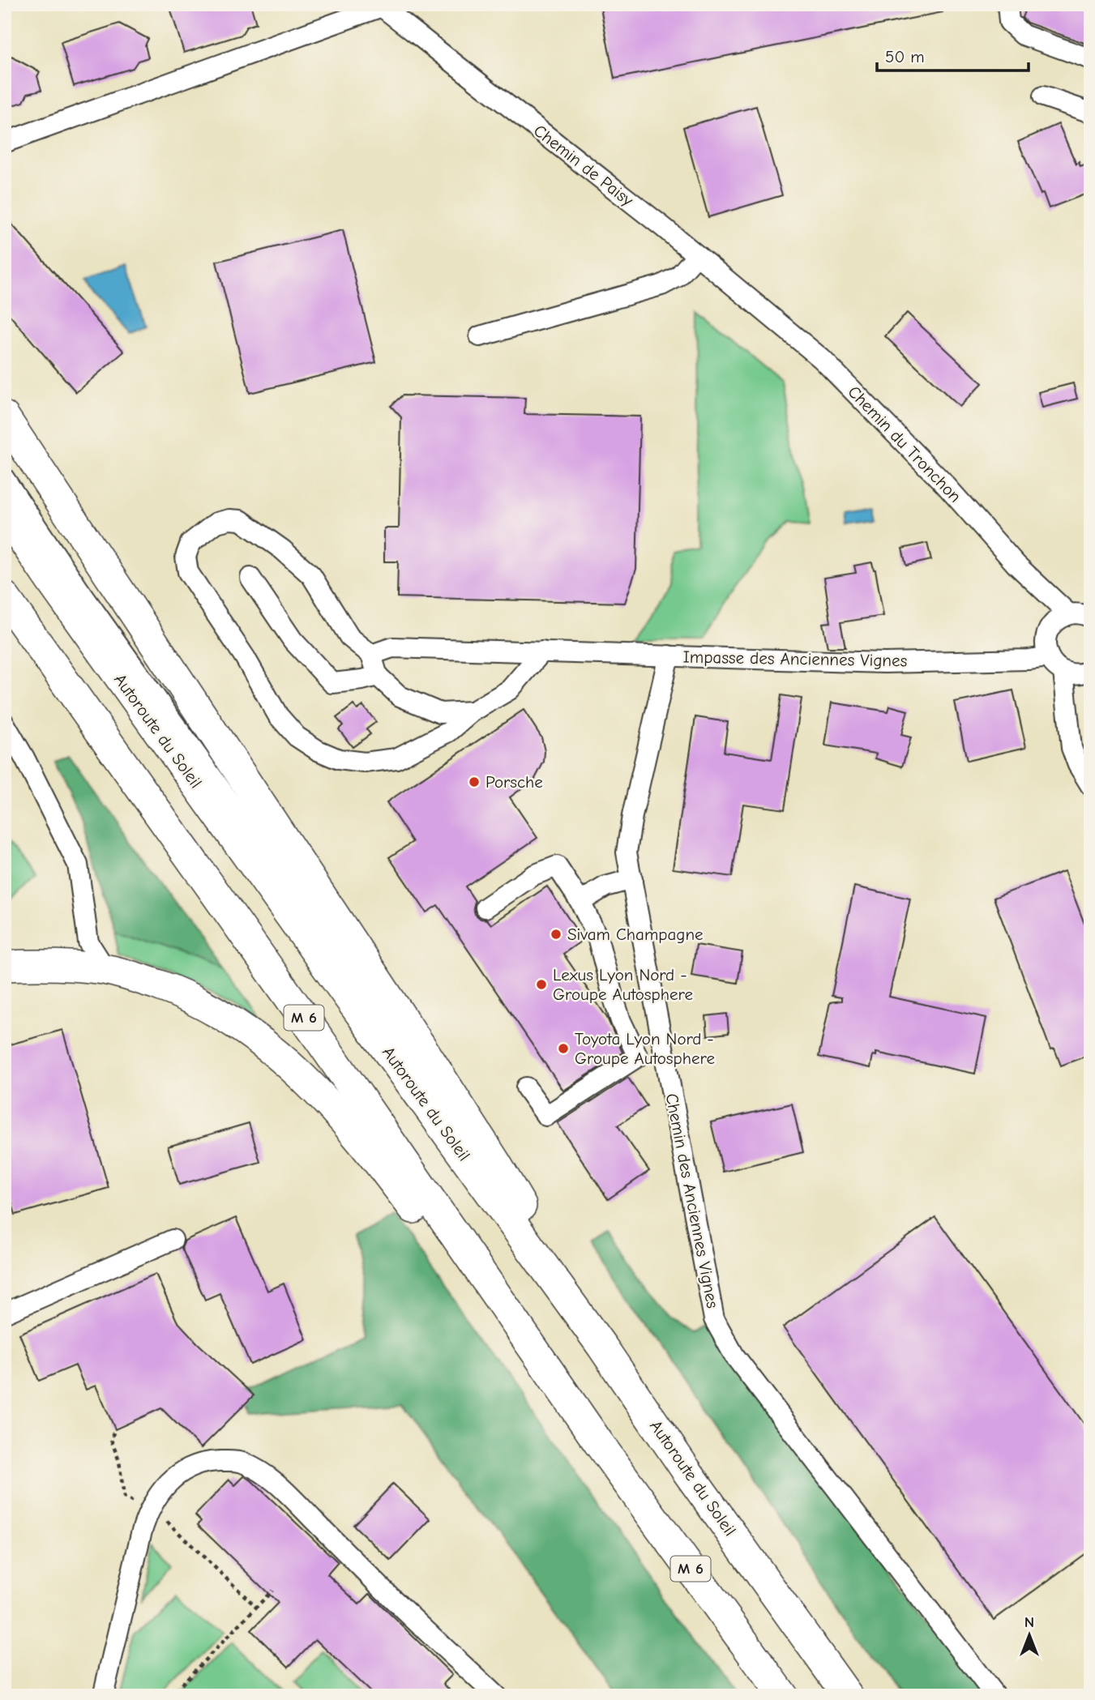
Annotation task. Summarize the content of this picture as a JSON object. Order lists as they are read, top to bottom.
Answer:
{
  "streets": {
    "highway": ["Autoroute du Soleil", "M 6"],
    "street": [
      "Chemin de Paisy",
      "Chemin du Tronchon",
      "Impasse des Anciennes Vignes",
      "Chemin des Anciennes Vignes"
    ]
  },
  "crossings": [
    ["Chemin de Paisy", "Chemin du Tronchon"],
    ["Impasse des Anciennes Vignes", "Chemin des Anciennes Vignes"]
  ],
  "places": [
    "Porsche",
    "Sivam Champagne",
    "Lexus Lyon Nord - Groupe Autosphere",
    "Toyota Lyon Nord - Groupe Autosphere"
  ],
  "scale_bar": "50 m",
  "north": "top"
}
